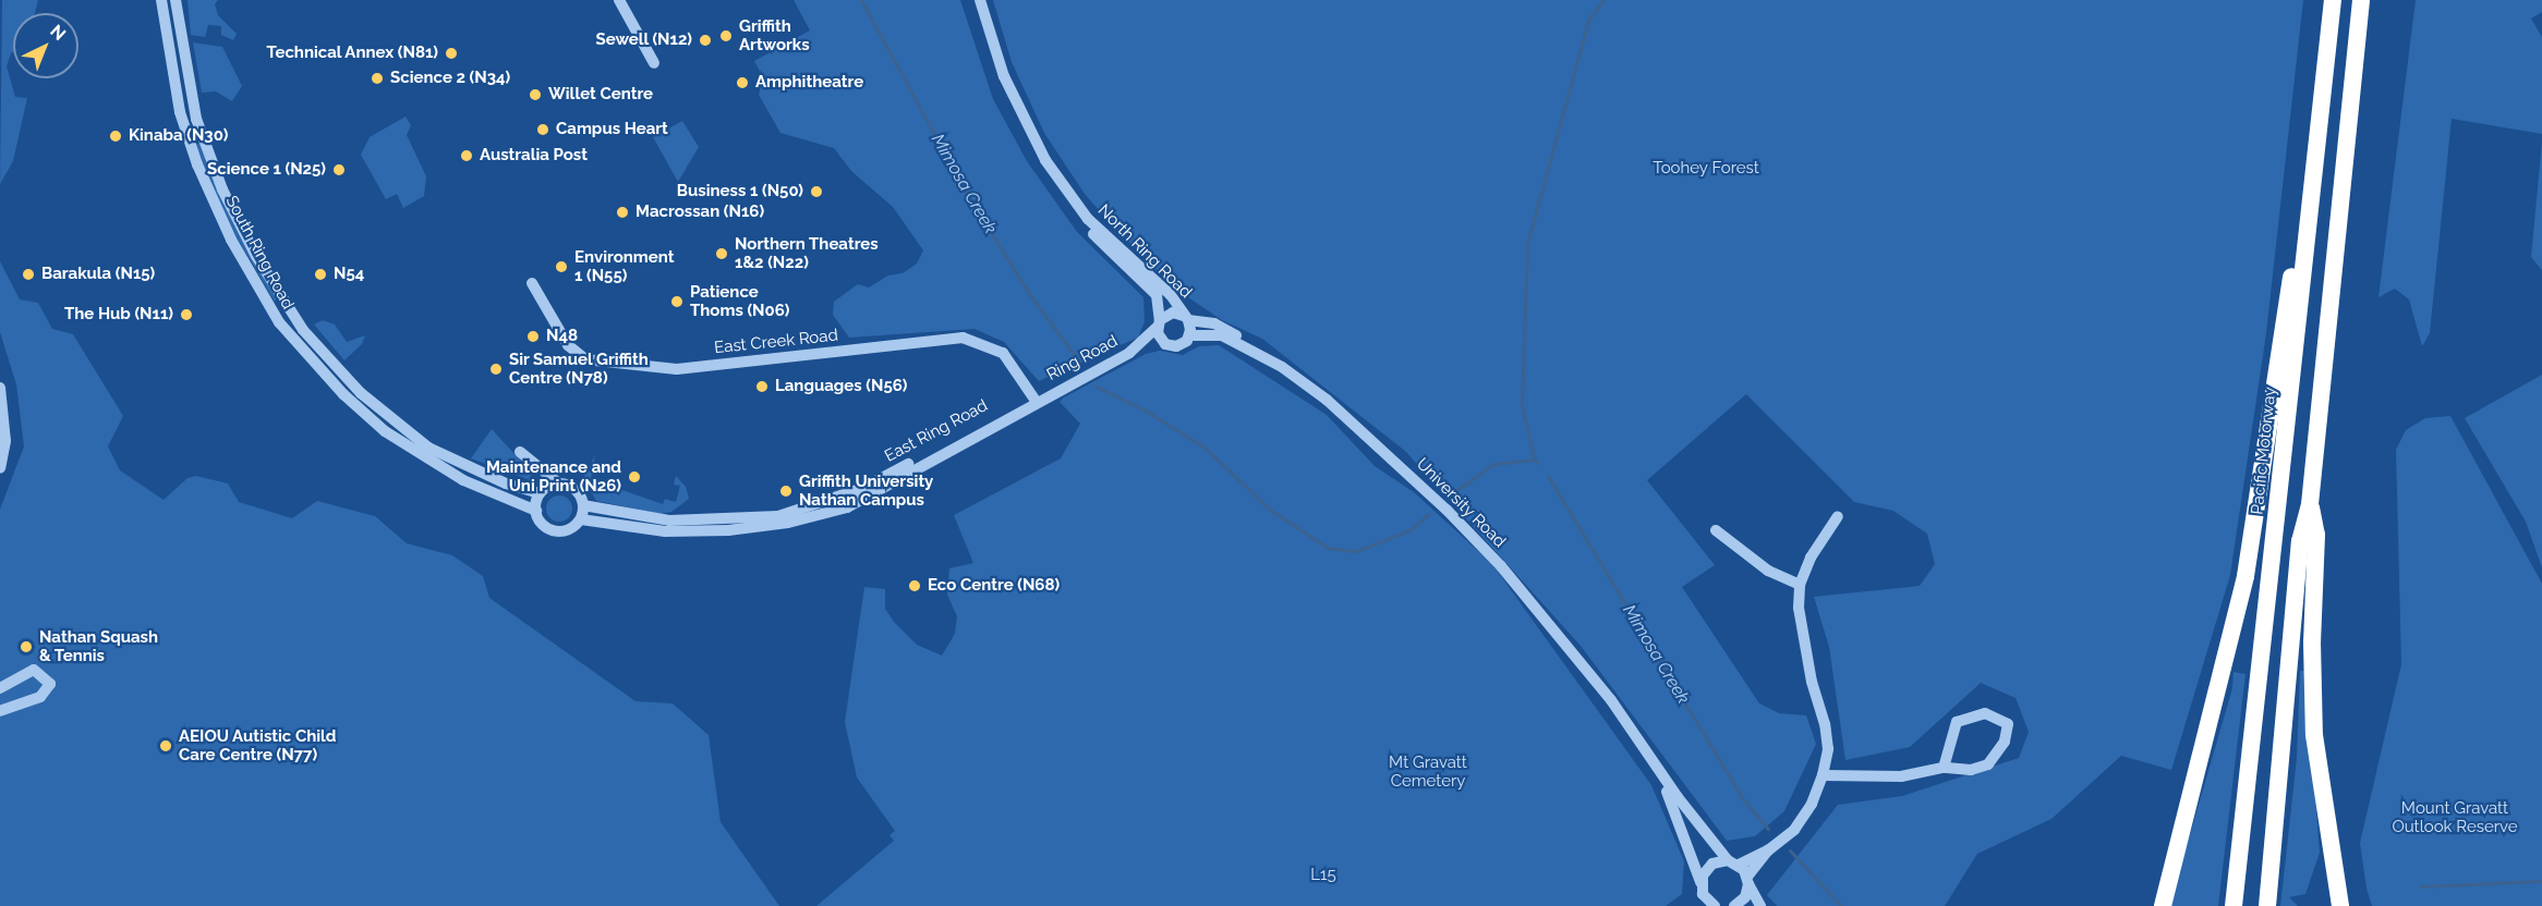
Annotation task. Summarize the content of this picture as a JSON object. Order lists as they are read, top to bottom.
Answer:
{
  "streets": {
    "highway": ["Pacific Motorway"],
    "street": [
      "North Ring Road",
      "South Ring Road",
      "East Creek Road",
      "Ring Road",
      "East Ring Road",
      "University Road"
    ]
  },
  "crossings": [
    ["North Ring Road", "Ring Road"],
    ["North Ring Road", "University Road"],
    ["South Ring Road", "East Ring Road"],
    ["East Creek Road", "Ring Road"],
    ["East Creek Road", "East Ring Road"],
    ["Ring Road", "East Ring Road"],
    ["Ring Road", "University Road"]
  ],
  "water": ["Mimosa Creek"],
  "parks": [
    "Toohey Forest",
    "Mt Gravatt Cemetery",
    "Mount Gravatt Outlook Reserve",
    "L15"
  ],
  "places": [
    "Griffith Artworks",
    "Sewell (N12)",
    "Technical Annex (N81)",
    "Science 2 (N34)",
    "Amphitheatre",
    "Willet Centre",
    "Campus Heart",
    "Kinaba (N30)",
    "Australia Post",
    "Science 1 (N25)",
    "Business 1 (N50)",
    "Macrossan (N16)",
    "Northern Theatres 1&2 (N22)",
    "Environment 1 (N55)",
    "Barakula (N15)",
    "N54",
    "Patience Thoms (N06)",
    "The Hub (N11)",
    "N48",
    "Sir Samuel Griffith Centre (N78)",
    "Languages (N56)",
    "Maintenance and Uni Print (N26)",
    "Griffith University Nathan Campus",
    "Eco Centre (N68)",
    "Nathan Squash & Tennis",
    "AEIOU Autistic Child Care Centre (N77)"
  ],
  "north": "top right"
}
